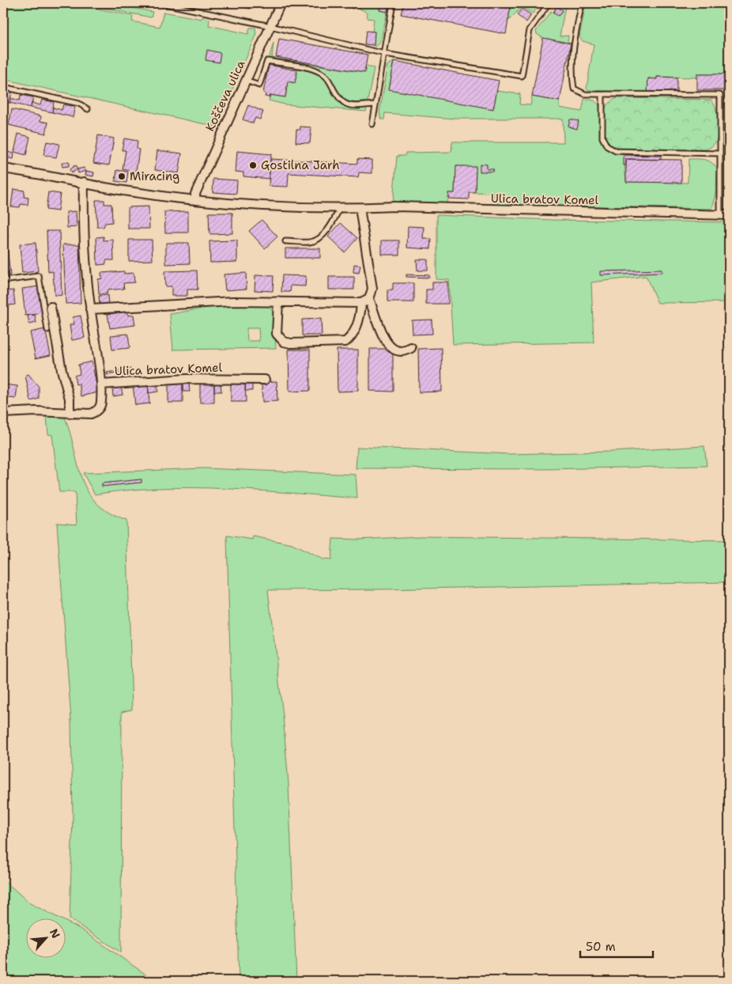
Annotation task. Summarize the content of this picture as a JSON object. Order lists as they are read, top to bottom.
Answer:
{
  "streets": {
    "street": ["Koščeva ulica", "Ulica bratov Komel"]
  },
  "crossings": [
    ["Koščeva ulica", "Ulica bratov Komel"]
  ],
  "places": ["Gostilna Jarh", "Miracing"],
  "scale_bar": "50 m",
  "north": "top right"
}
